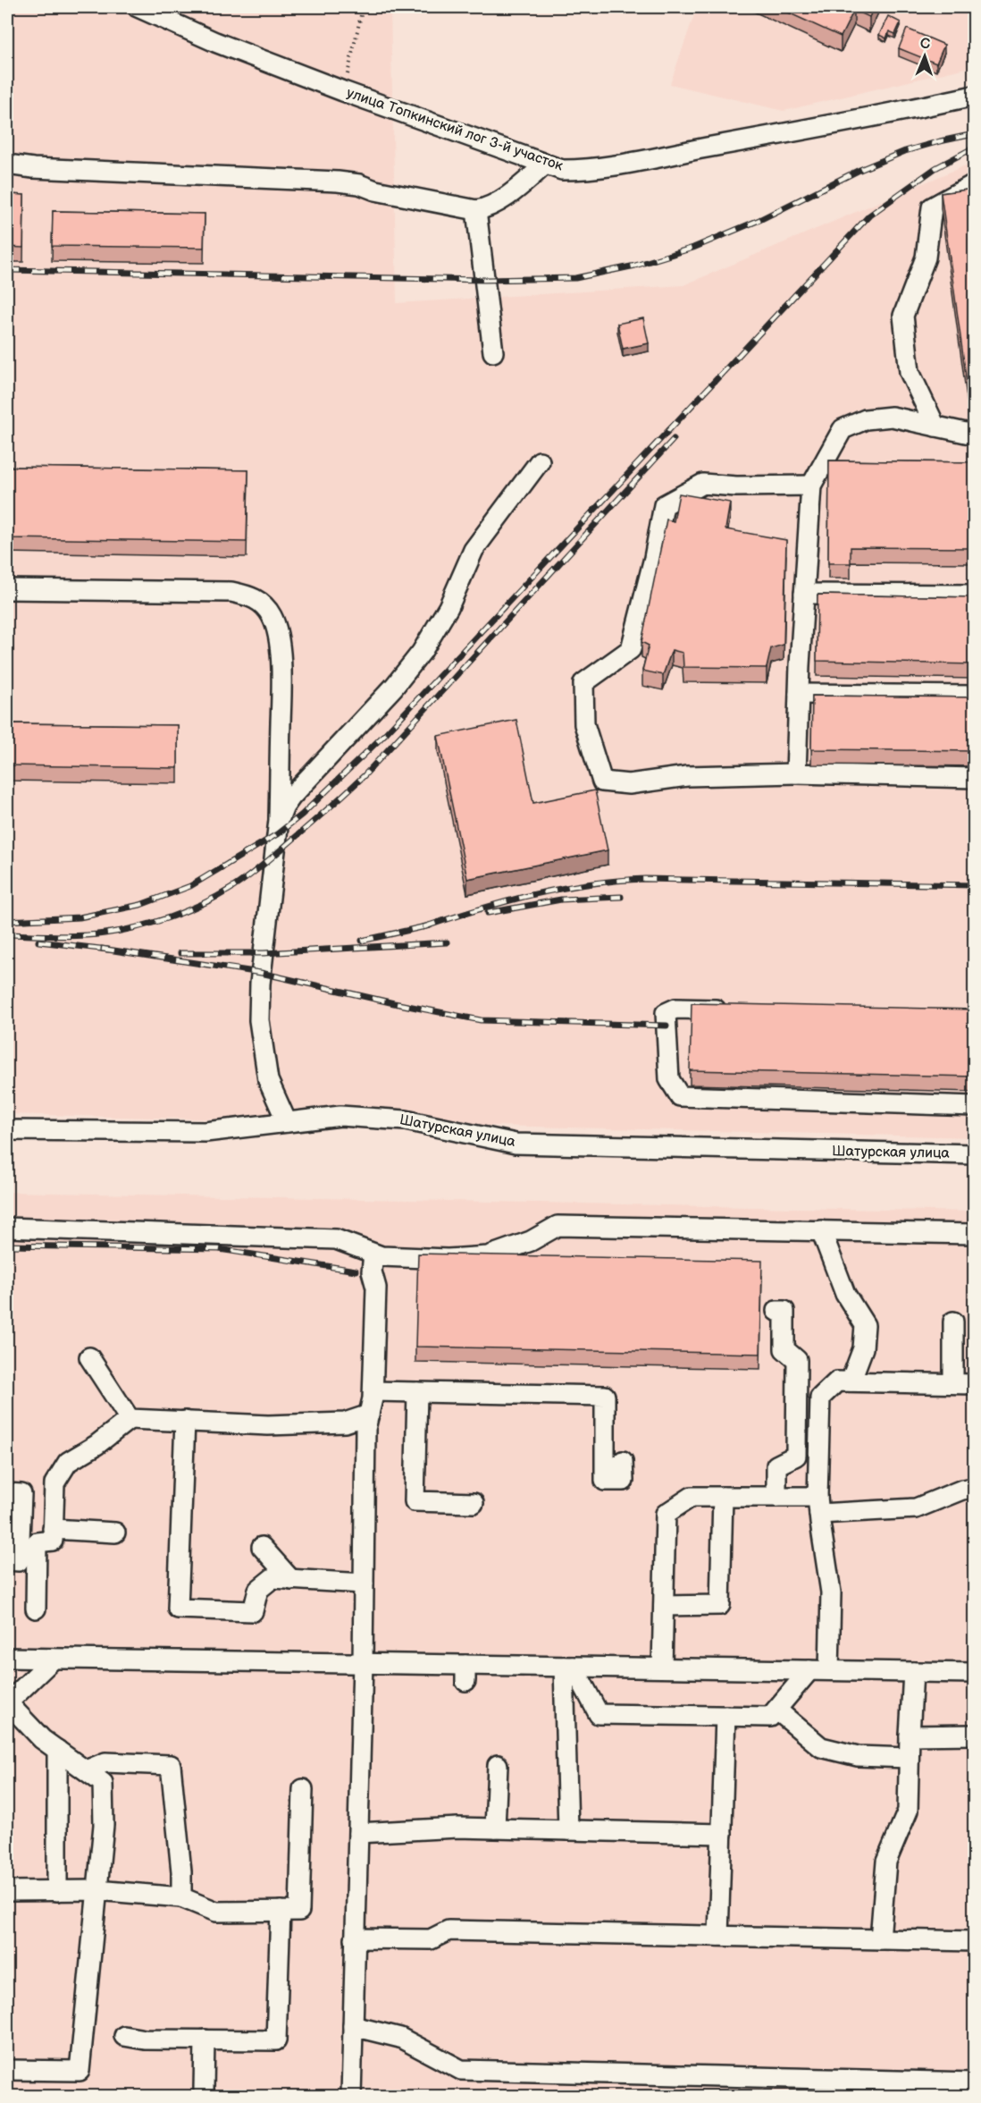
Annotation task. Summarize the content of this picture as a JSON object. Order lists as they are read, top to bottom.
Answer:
{
  "streets": {
    "street": ["улица Топкинский лог 3-й участок", "Шатурская улица"]
  },
  "north": "top"
}
